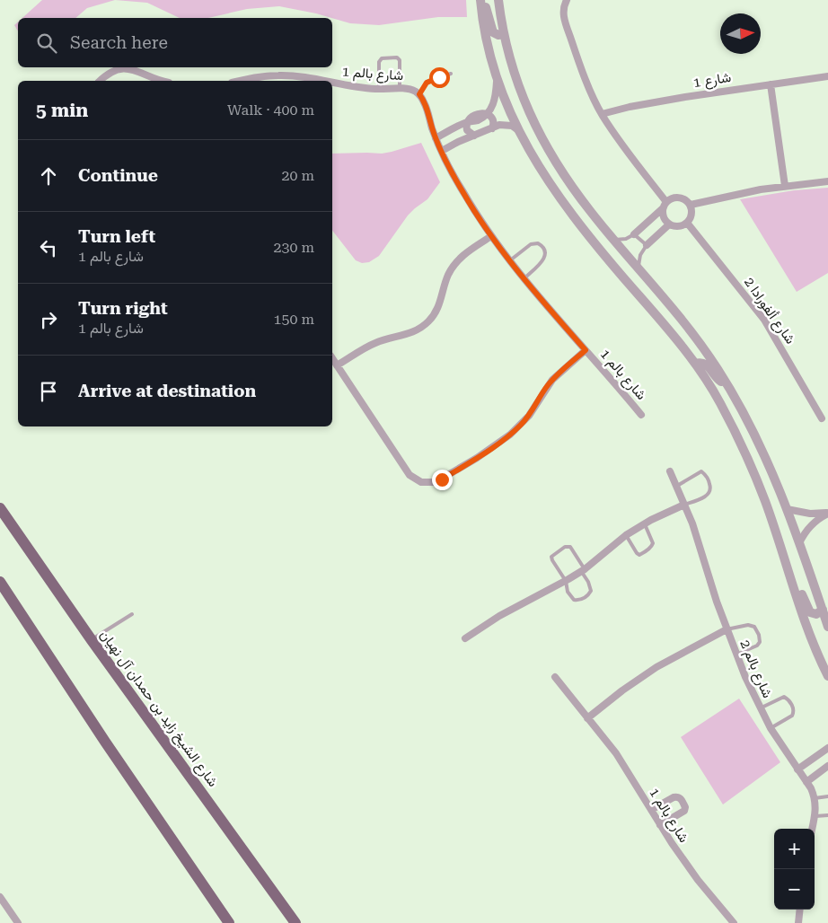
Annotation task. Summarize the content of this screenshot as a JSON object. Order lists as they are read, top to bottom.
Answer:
{
  "streets": {
    "main road": ["شارع الشيخ زايد بن حمدان آل نهيان"],
    "street": [
      "شارع بالم 1",
      "شارع 1",
      "شارع ألفورادا 2",
      "شارع بالم 2"
    ]
  },
  "north": "right",
  "page": {
    "search": "Search here",
    "heading": ["5 min", "Walk · 400 m"],
    "list": [
      ["Continue", "20 m"],
      ["Turn left", "شارع بالم 1", "230 m"],
      ["Turn right", "شارع بالم 1", "150 m"],
      "Arrive at destination"
    ],
    "map_buttons": ["+", "−"]
  }
}
